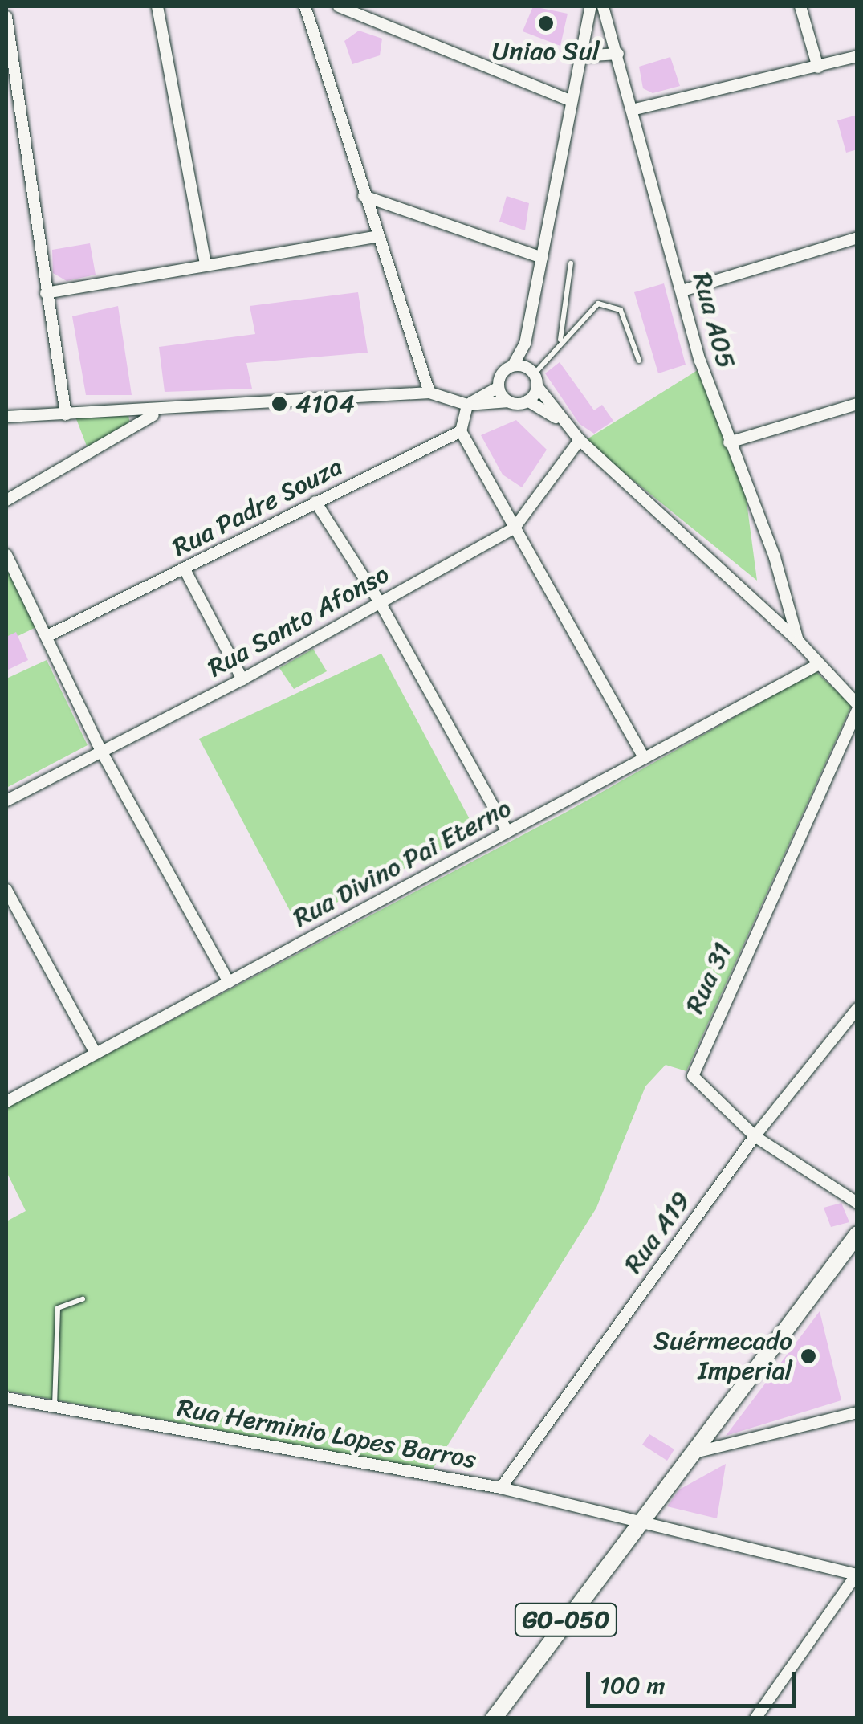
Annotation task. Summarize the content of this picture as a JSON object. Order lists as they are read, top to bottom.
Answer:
{
  "streets": {
    "main road": ["GO-050"],
    "street": [
      "Rua A05",
      "Rua Padre Souza",
      "Rua Santo Afonso",
      "Rua Divino Pai Eterno",
      "Rua 31",
      "Rua A19",
      "Rua Herminio Lopes Barros"
    ]
  },
  "crossings": [
    ["Rua 31", "Rua A19"],
    ["Rua A19", "Rua Herminio Lopes Barros"],
    ["Rua Herminio Lopes Barros", "GO-050"]
  ],
  "places": ["Uniao Sul", "4104", "Suérmecado Imperial"],
  "scale_bar": "100 m"
}
